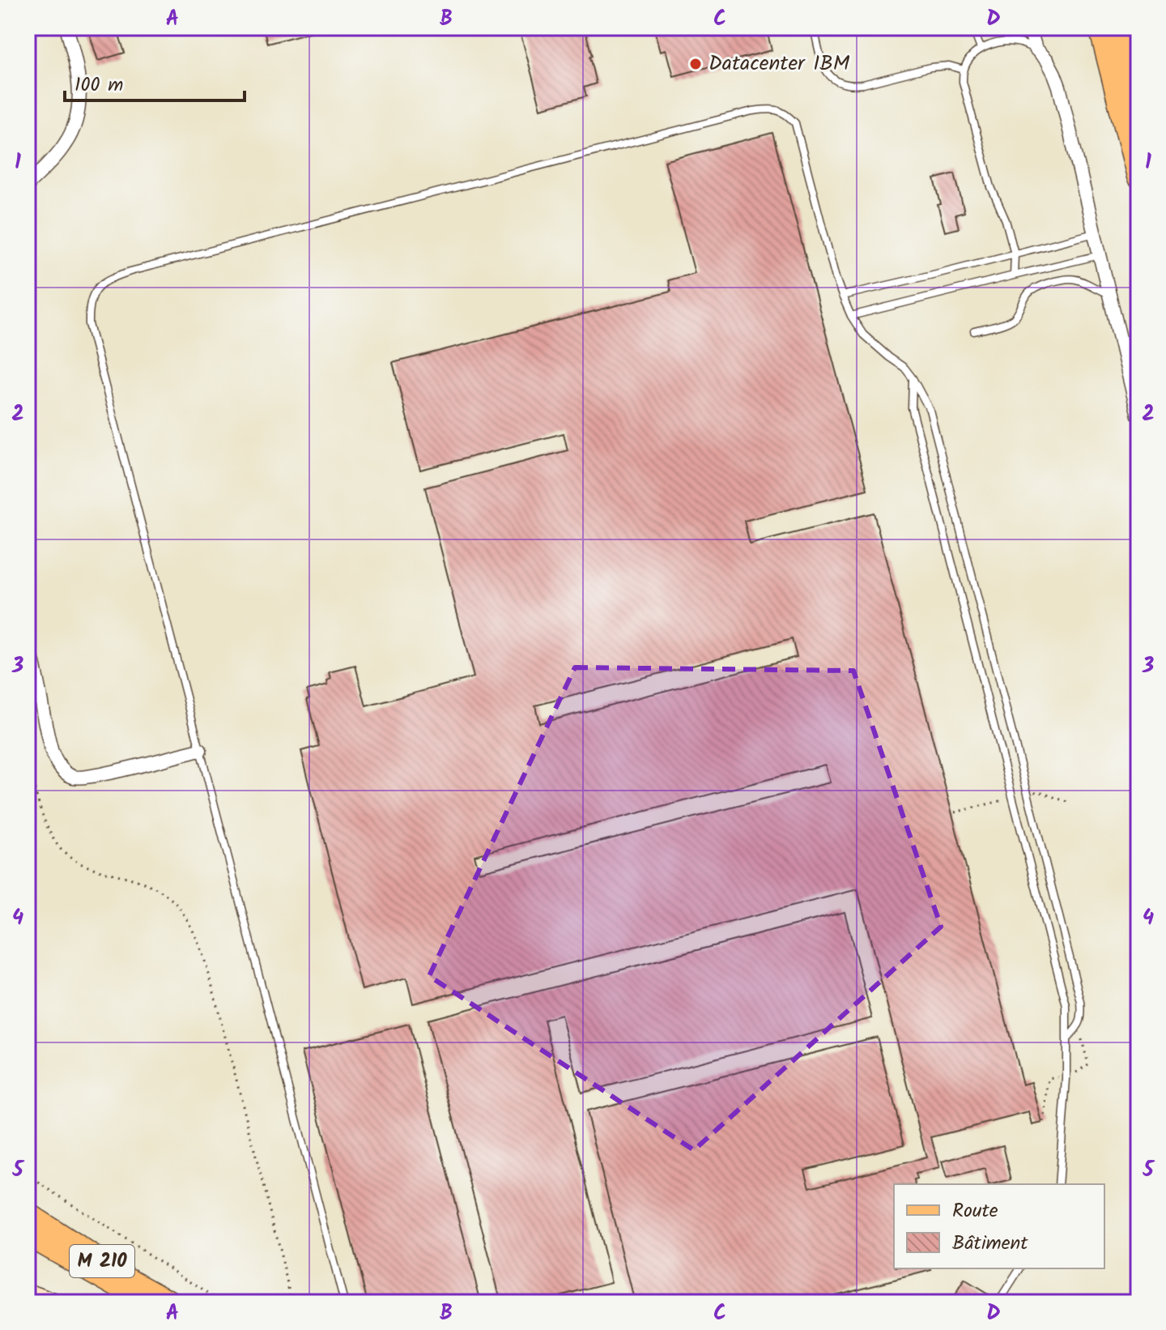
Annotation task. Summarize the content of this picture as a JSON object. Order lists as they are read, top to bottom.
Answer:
{
  "streets": {
    "main road": ["M 210"]
  },
  "places": ["Datacenter IBM"],
  "legend": ["Route", "Bâtiment"],
  "scale_bar": "100 m",
  "grid": {
    "columns": [
      "A",
      "B",
      "C",
      "D"
    ],
    "rows": [
      "1",
      "2",
      "3",
      "4",
      "5"
    ]
  }
}
